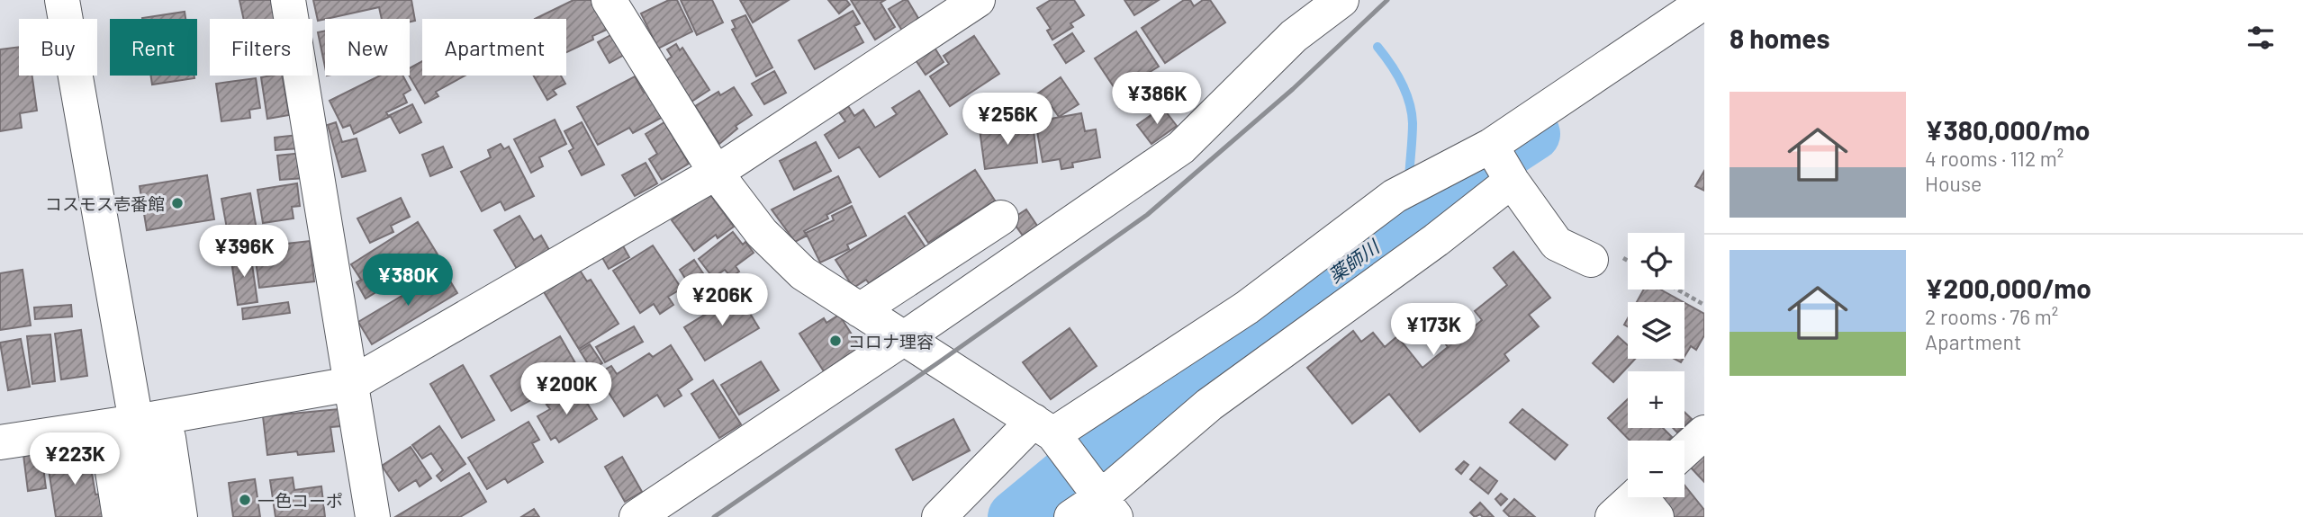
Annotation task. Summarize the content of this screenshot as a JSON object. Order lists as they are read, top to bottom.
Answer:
{
  "water": ["薬師川"],
  "places": ["コスモス壱番館", "コロナ理容", "一色コーポ"],
  "page": {
    "heading": "8 homes",
    "chip": [
      "Buy",
      "Rent",
      "Filters",
      "New",
      "Apartment"
    ],
    "price": [
      "¥386K",
      "¥256K",
      "¥396K",
      "¥380K",
      "¥206K",
      "¥173K",
      "¥200K",
      "¥223K"
    ],
    "list": [
      {
        "name": "¥380,000/mo",
        "note": "4 rooms · 112 m² · House"
      },
      {
        "name": "¥200,000/mo",
        "note": "2 rooms · 76 m² · Apartment"
      }
    ],
    "map_buttons": ["+", "−"]
  }
}
